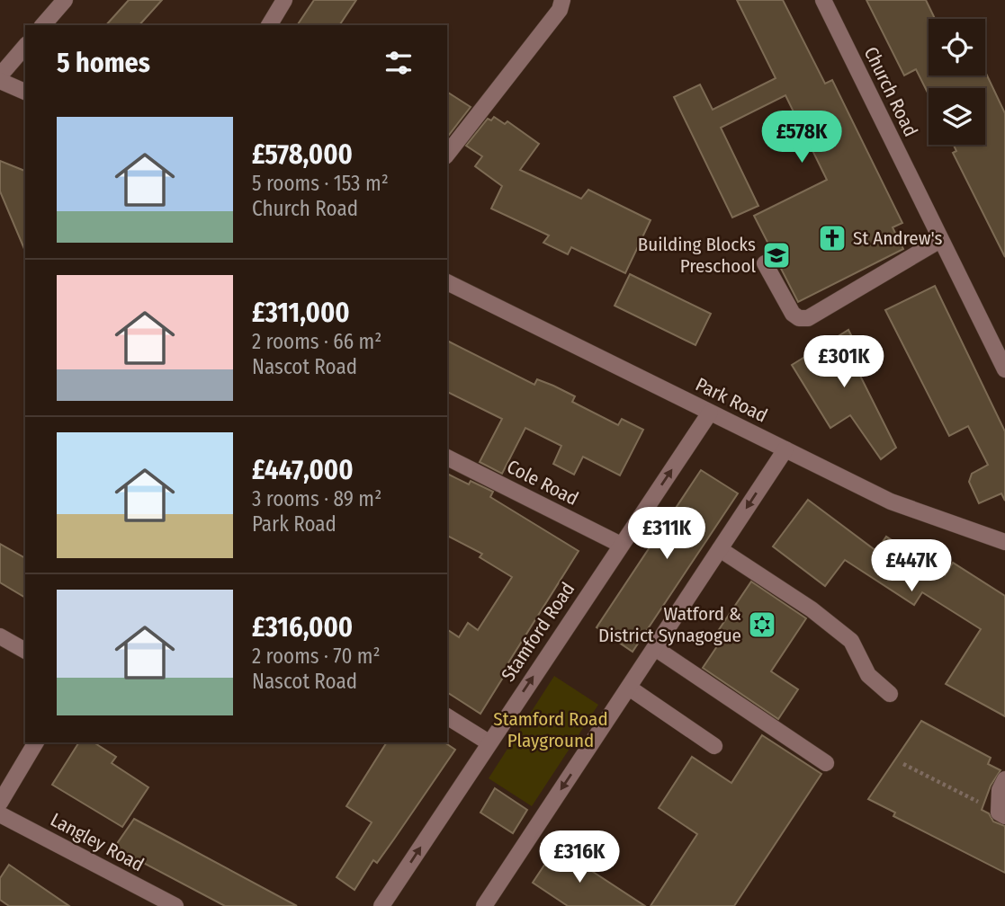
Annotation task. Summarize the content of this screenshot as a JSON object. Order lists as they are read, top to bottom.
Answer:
{
  "streets": {
    "street": [
      "Church Road",
      "Park Road",
      "Cole Road",
      "Stamford Road",
      "Langley Road"
    ]
  },
  "crossings": [
    ["Park Road", "Stamford Road"],
    ["Cole Road", "Stamford Road"]
  ],
  "parks": ["Stamford Road Playground"],
  "places": {
    "church": ["St Andrew's"],
    "school or university": ["Building Blocks Preschool"],
    "synagogue": ["Watford & District Synagogue"]
  },
  "page": {
    "heading": "5 homes",
    "list": [
      {
        "name": "£578,000",
        "note": "5 rooms · 153 m² · Church Road"
      },
      {
        "name": "£311,000",
        "note": "2 rooms · 66 m² · Nascot Road"
      },
      {
        "name": "£447,000",
        "note": "3 rooms · 89 m² · Park Road"
      },
      {
        "name": "£316,000",
        "note": "2 rooms · 70 m² · Nascot Road"
      }
    ],
    "price": [
      "£578K",
      "£301K",
      "£311K",
      "£447K",
      "£316K"
    ]
  }
}
